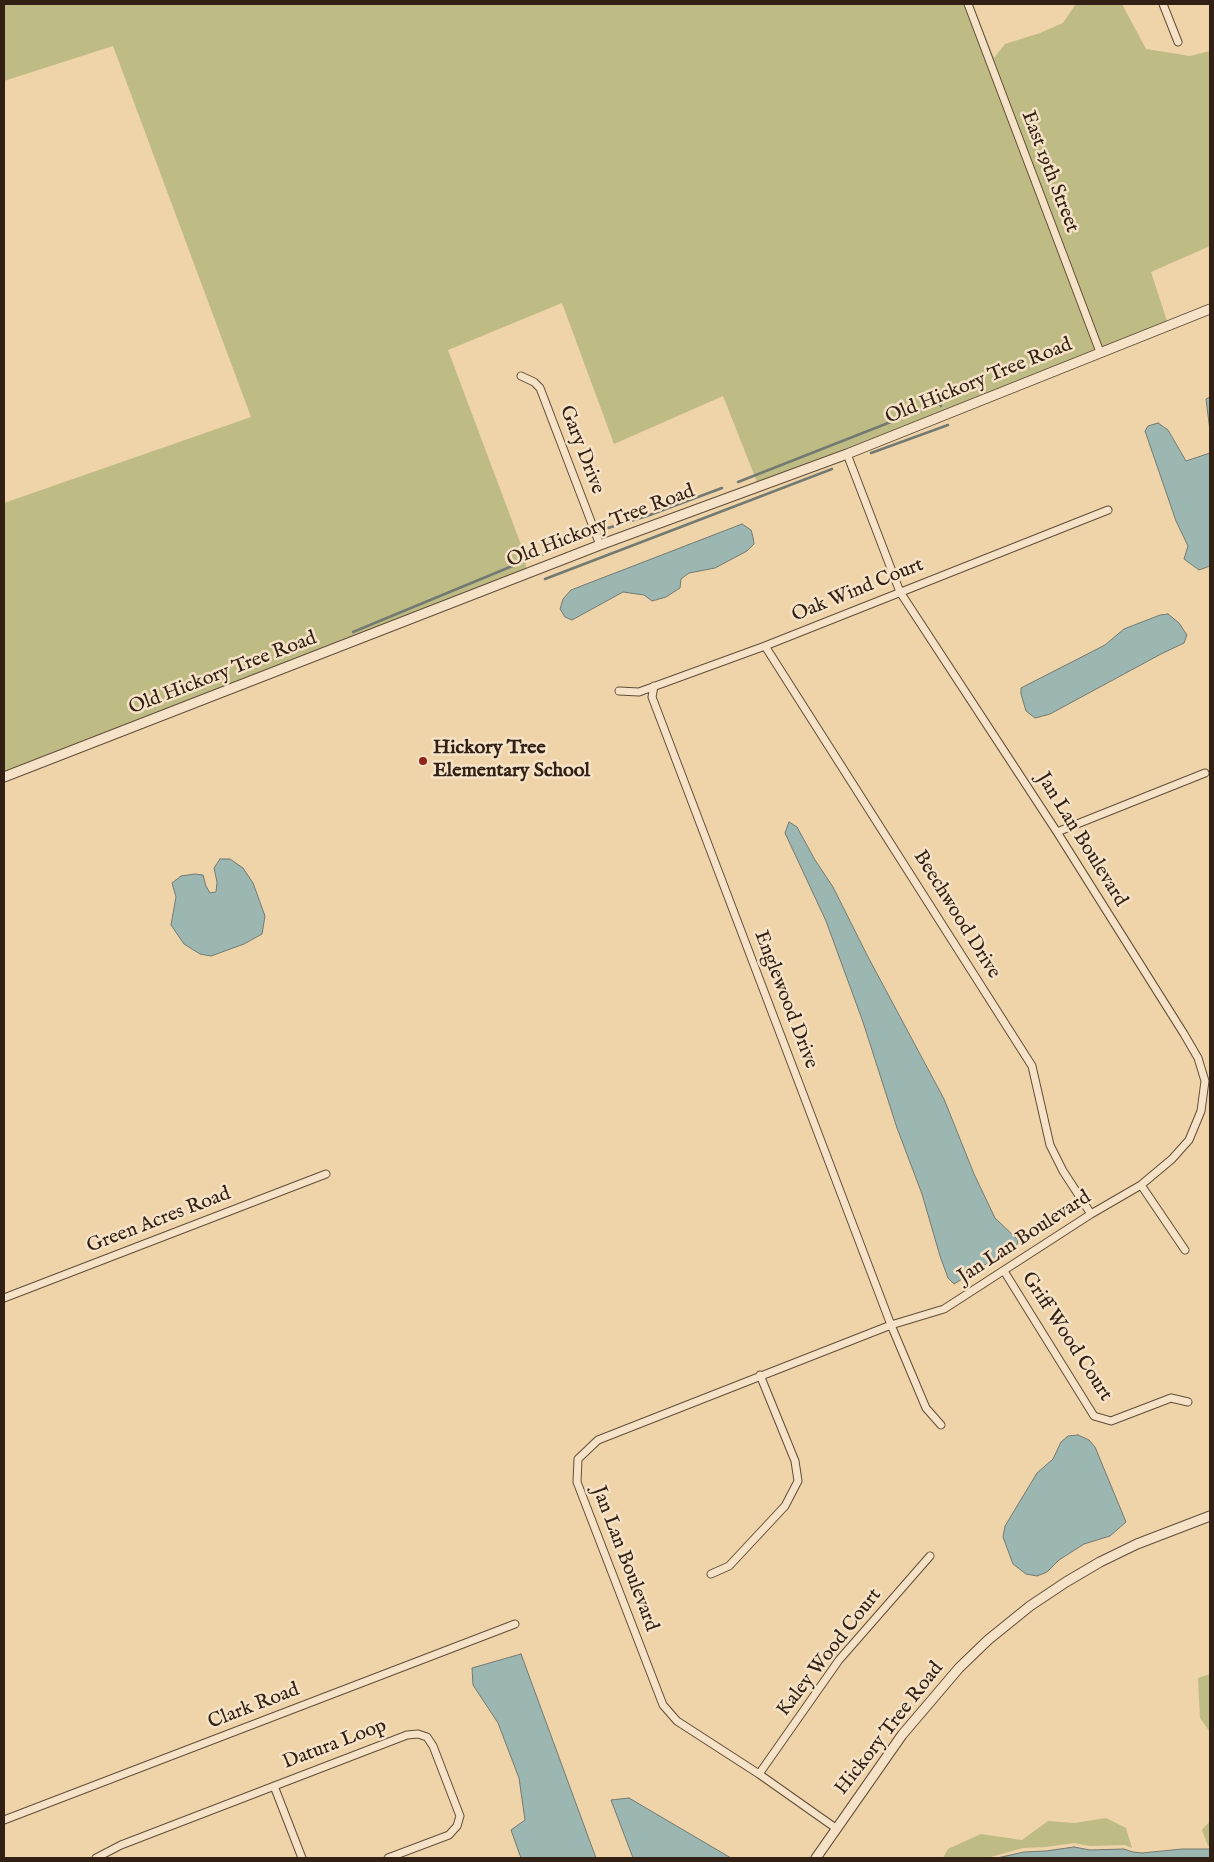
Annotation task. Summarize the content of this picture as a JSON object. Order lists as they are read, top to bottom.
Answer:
{
  "streets": {
    "street": [
      "East 19th Street",
      "Old Hickory Tree Road",
      "Gary Drive",
      "Oak Wind Court",
      "Jan Lan Boulevard",
      "Beechwood Drive",
      "Englewood Drive",
      "Green Acres Road",
      "Griff Wood Court",
      "Kaley Wood Court",
      "Clark Road",
      "Hickory Tree Road",
      "Datura Loop"
    ]
  },
  "crossings": [
    ["East 19th Street", "Old Hickory Tree Road"],
    ["Old Hickory Tree Road", "Gary Drive"],
    ["Old Hickory Tree Road", "Jan Lan Boulevard"],
    ["Oak Wind Court", "Jan Lan Boulevard"],
    ["Oak Wind Court", "Beechwood Drive"],
    ["Oak Wind Court", "Englewood Drive"],
    ["Jan Lan Boulevard", "Beechwood Drive"],
    ["Jan Lan Boulevard", "Englewood Drive"],
    ["Jan Lan Boulevard", "Griff Wood Court"],
    ["Jan Lan Boulevard", "Kaley Wood Court"],
    ["Jan Lan Boulevard", "Hickory Tree Road"]
  ],
  "places": ["Hickory Tree Elementary School"]
}
